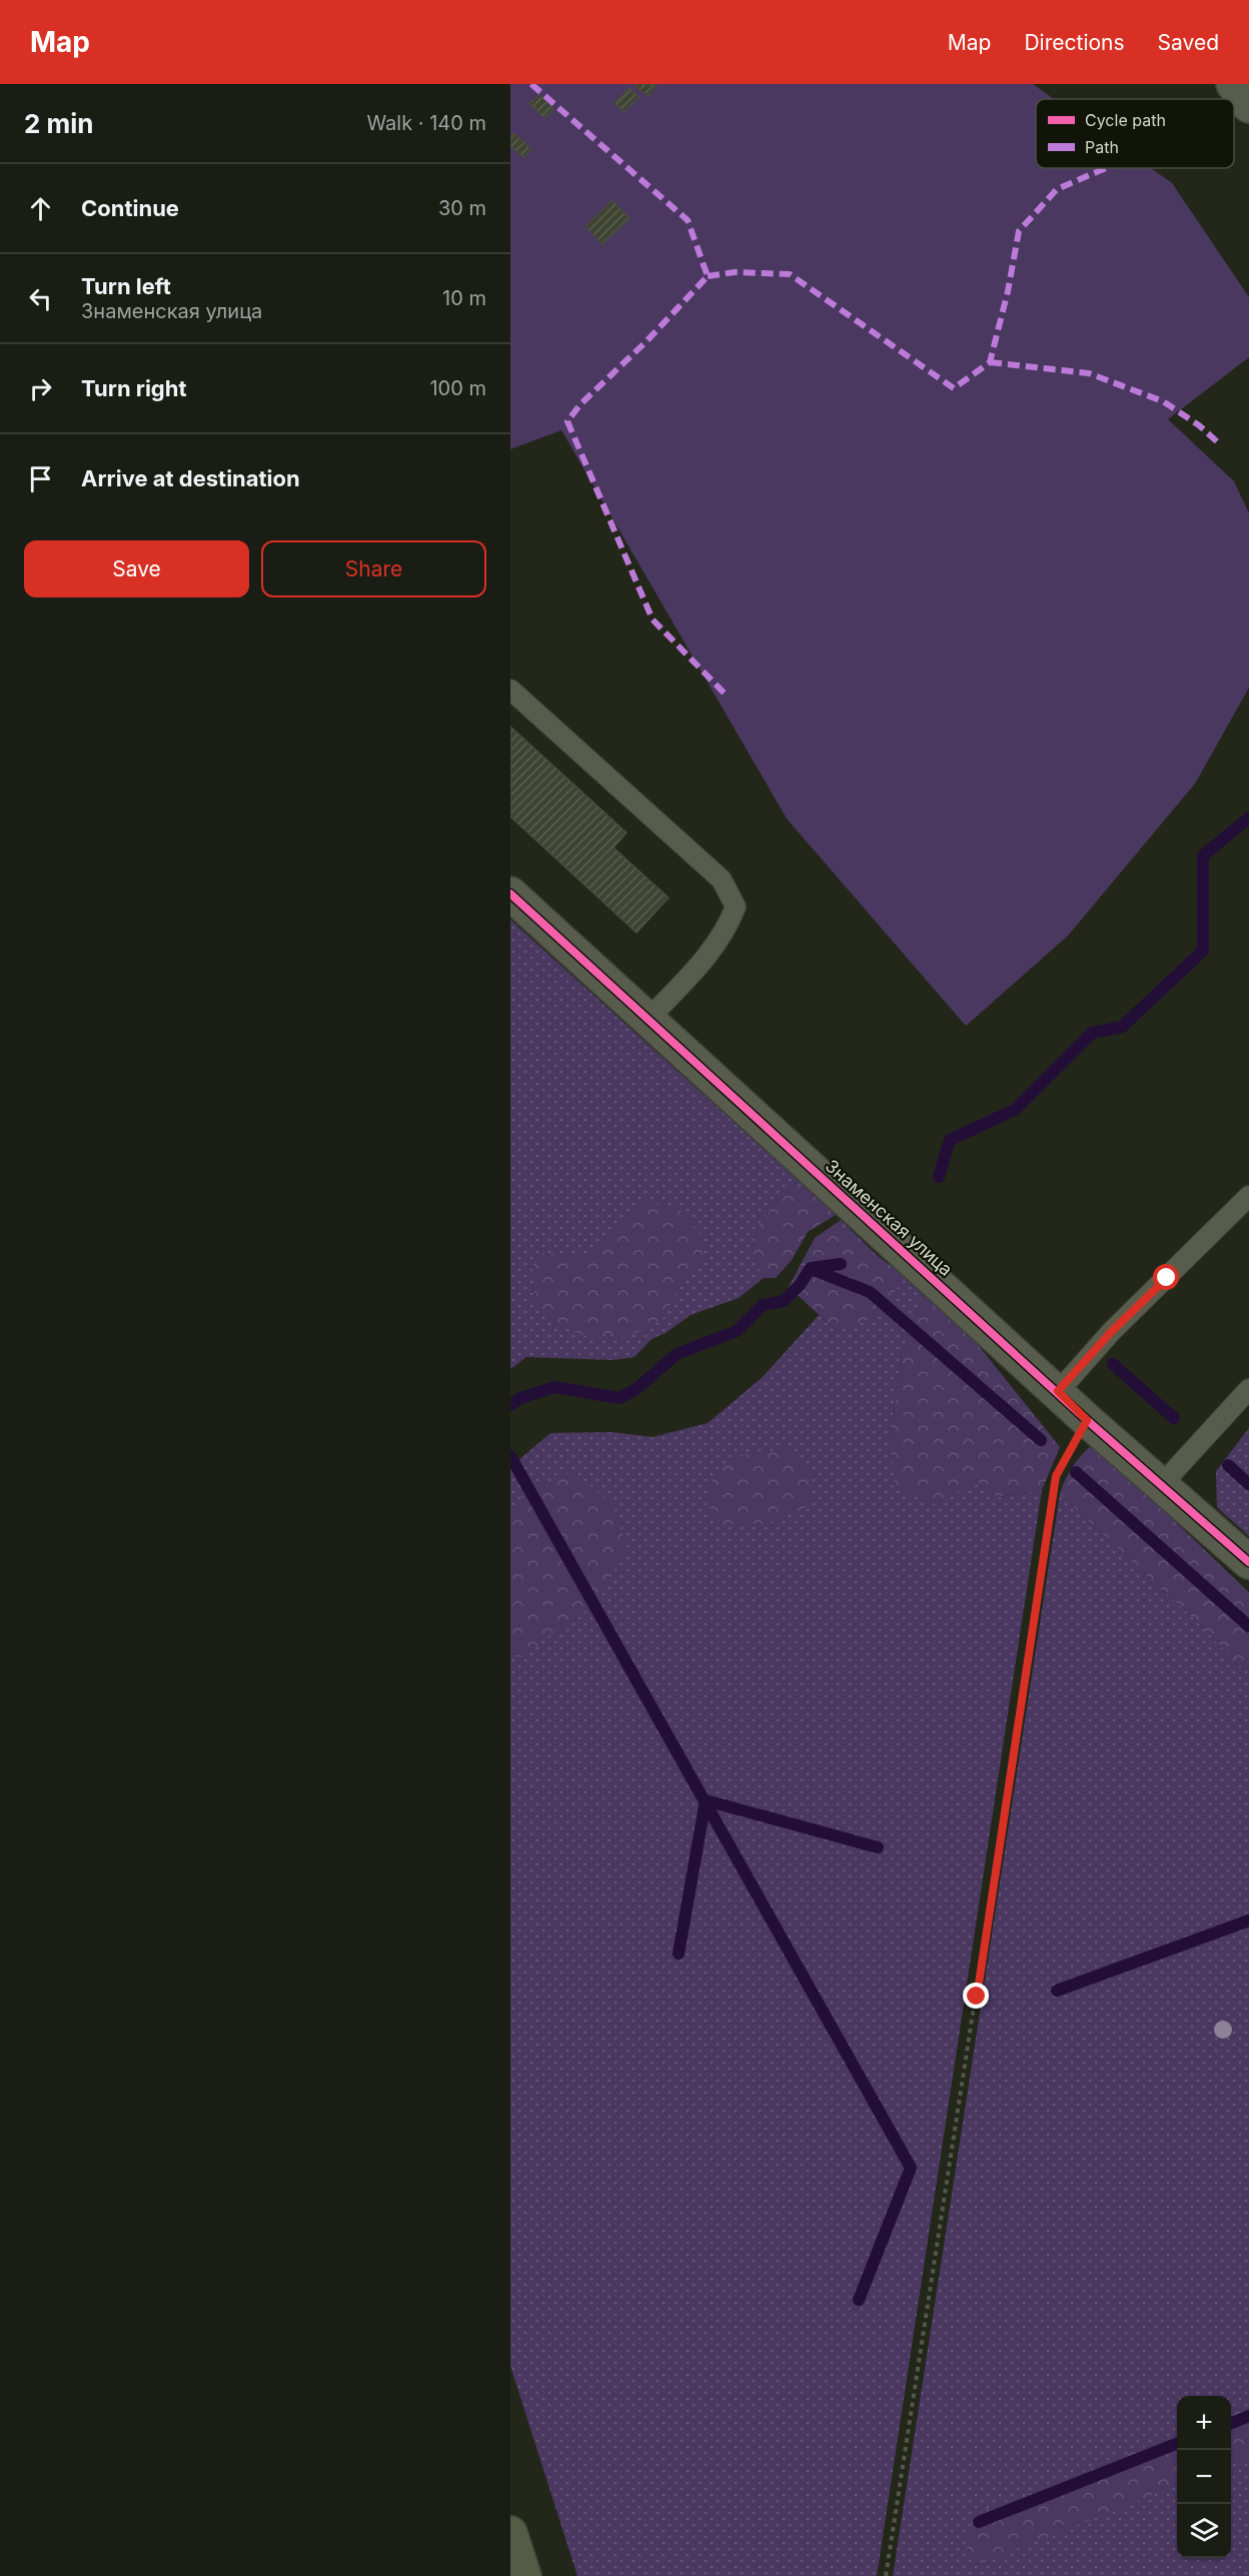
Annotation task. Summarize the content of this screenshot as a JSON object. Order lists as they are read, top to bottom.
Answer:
{
  "streets": {
    "street": ["Знаменская улица"]
  },
  "legend": ["Cycle path", "Path"],
  "page": {
    "header": "Map",
    "nav": ["Map", "Directions", "Saved"],
    "heading": ["2 min", "Walk · 140 m"],
    "list": [
      ["Continue", "30 m"],
      ["Turn left", "Знаменская улица", "10 m"],
      ["Turn right", "100 m"],
      "Arrive at destination"
    ],
    "buttons": ["Save", "Share"],
    "map_buttons": ["+", "−"]
  }
}
